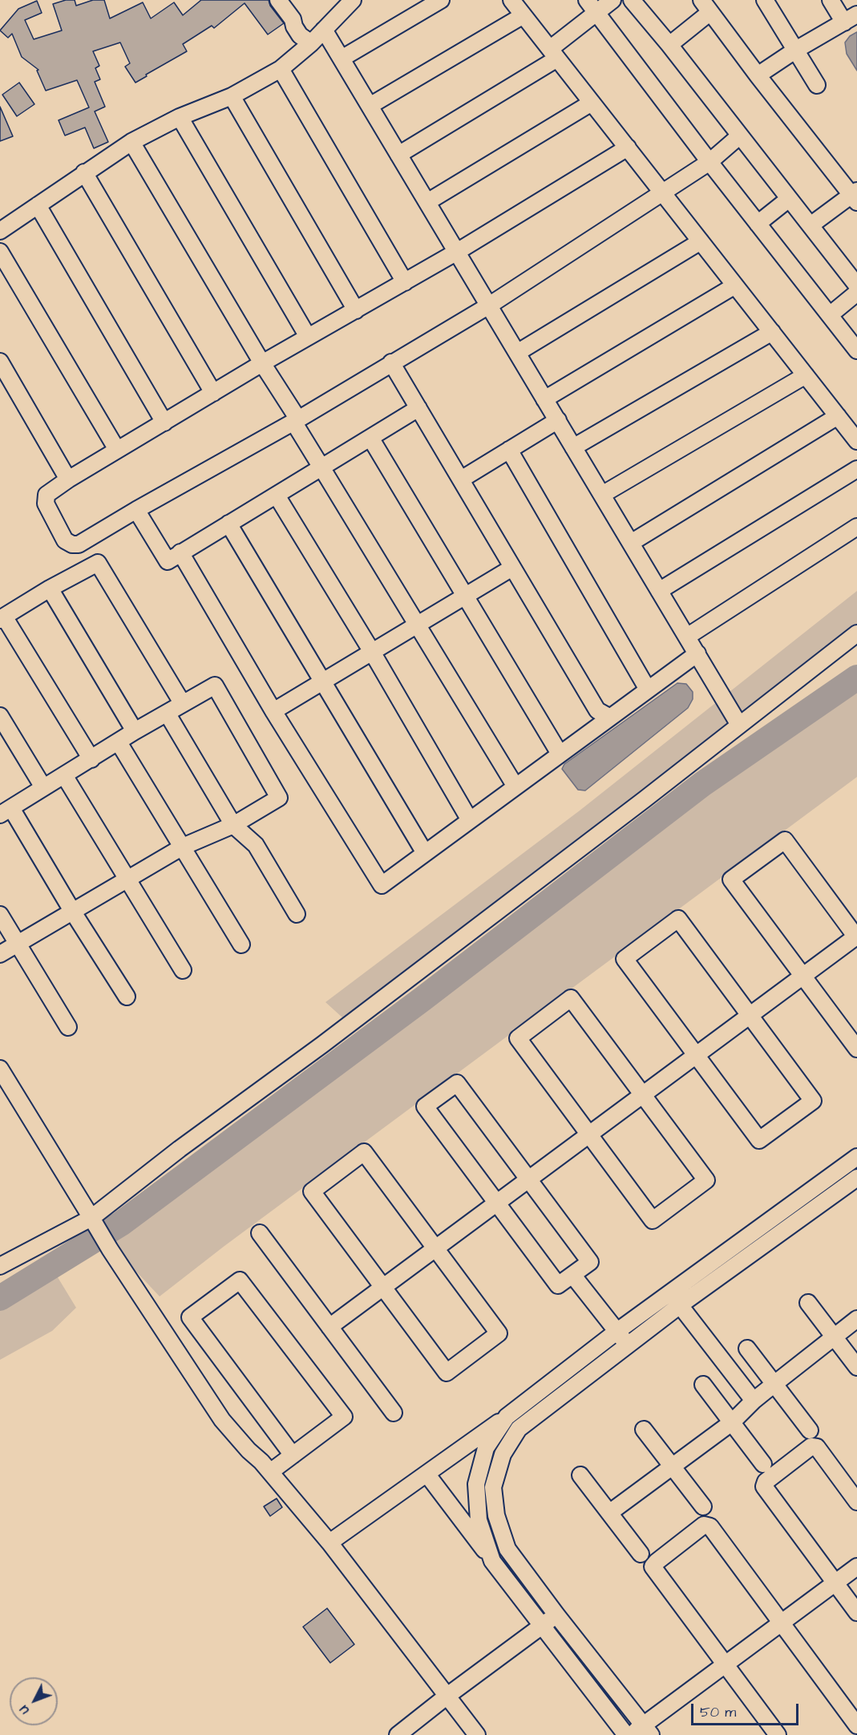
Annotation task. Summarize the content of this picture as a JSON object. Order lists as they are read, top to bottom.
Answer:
{
  "scale_bar": "50 m",
  "north": "bottom left"
}
